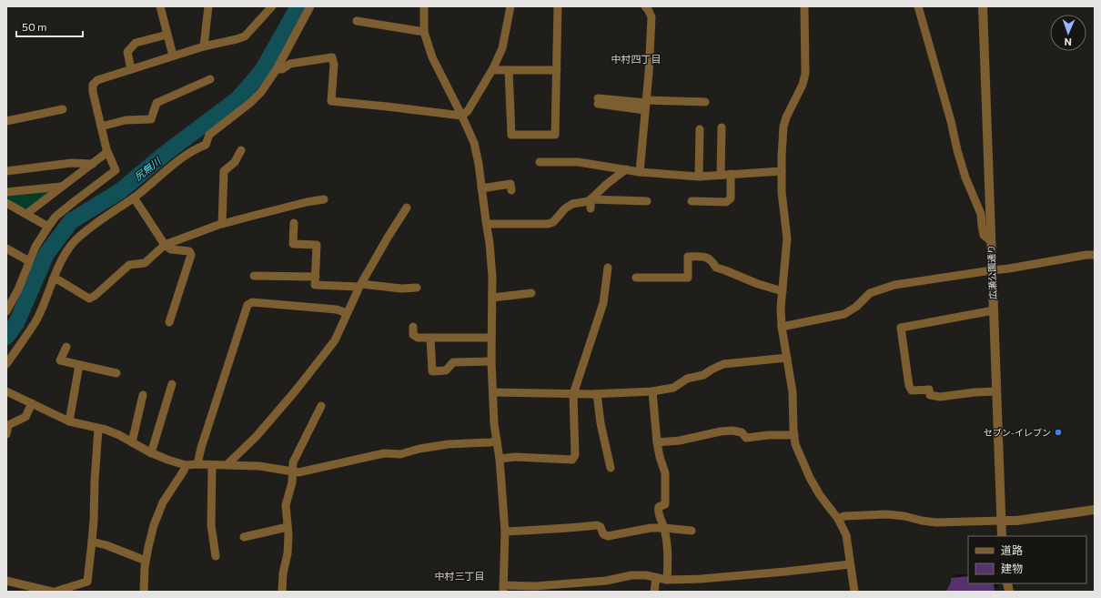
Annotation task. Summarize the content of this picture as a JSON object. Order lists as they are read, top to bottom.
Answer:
{
  "streets": {
    "street": ["広瀬公園通り"]
  },
  "districts": ["中村四丁目", "中村三丁目"],
  "water": ["尻無川"],
  "places": ["セブン-イレブン"],
  "legend": ["道路", "建物"],
  "scale_bar": "50 m",
  "north": "bottom"
}
